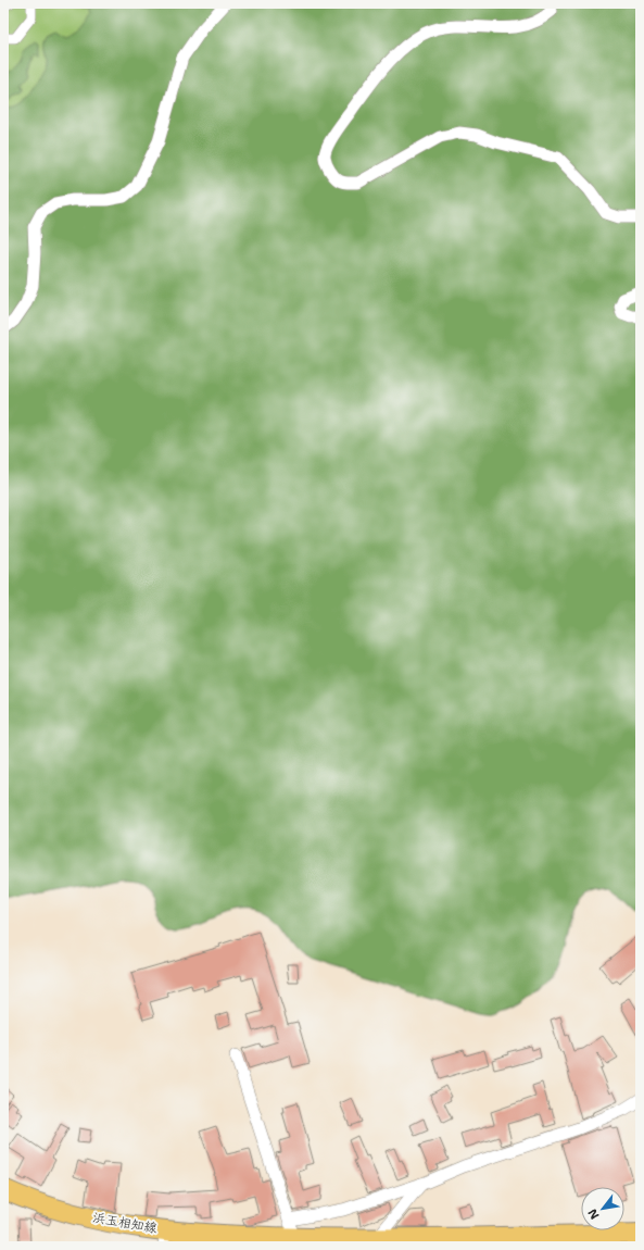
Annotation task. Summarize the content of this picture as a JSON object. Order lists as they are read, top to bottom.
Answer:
{
  "streets": {
    "main road": ["浜玉相知線"]
  },
  "north": "bottom left"
}
